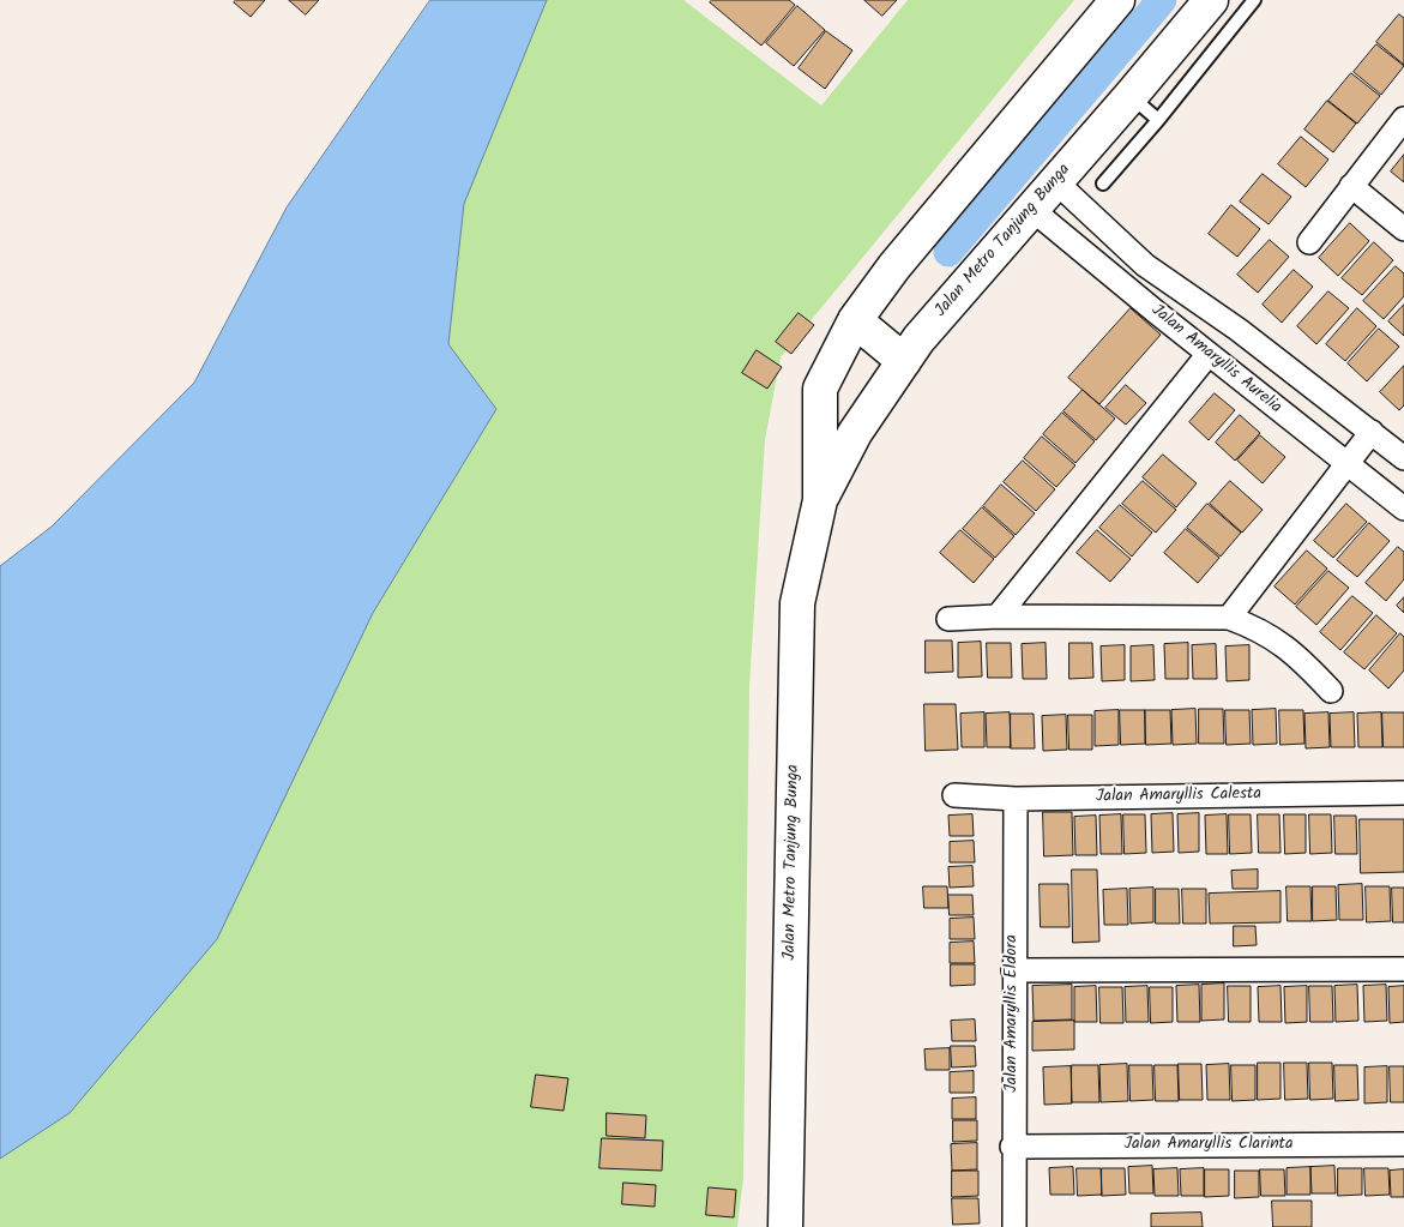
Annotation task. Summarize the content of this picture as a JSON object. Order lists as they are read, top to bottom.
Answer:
{
  "streets": {
    "main road": ["Jalan Metro Tanjung Bunga"],
    "street": [
      "Jalan Amaryllis Aurelia",
      "Jalan Amaryllis Calesta",
      "Jalan Amaryllis Eldora",
      "Jalan Amaryllis Clarinta"
    ]
  },
  "crossings": [
    ["Jalan Metro Tanjung Bunga", "Jalan Amaryllis Aurelia"],
    ["Jalan Amaryllis Calesta", "Jalan Amaryllis Eldora"],
    ["Jalan Amaryllis Eldora", "Jalan Amaryllis Clarinta"]
  ]
}
